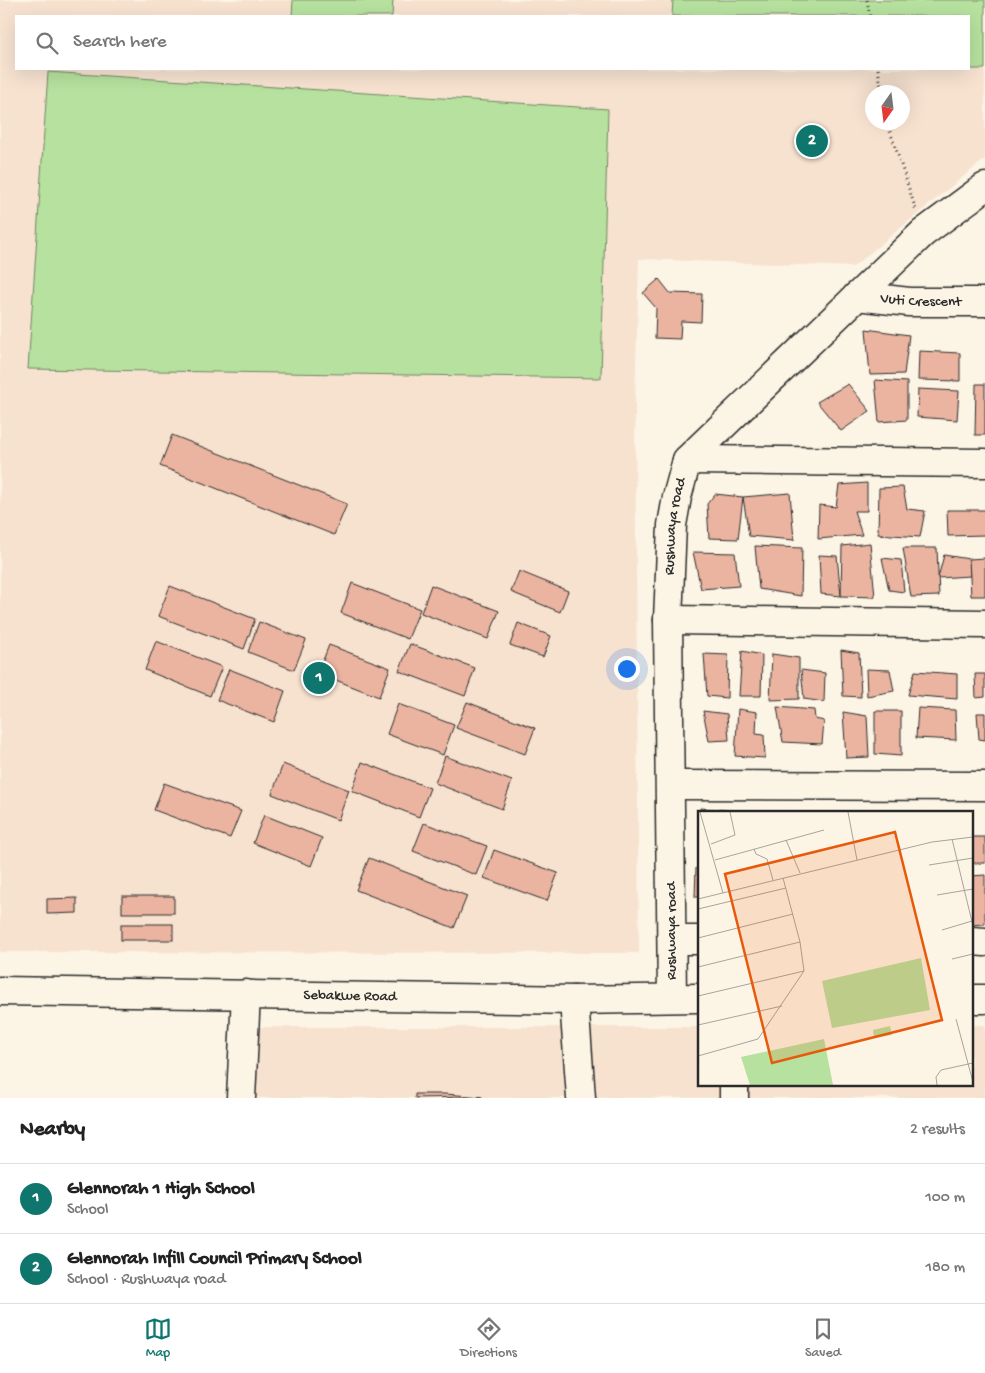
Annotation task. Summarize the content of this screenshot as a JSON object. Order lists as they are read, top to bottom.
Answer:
{
  "streets": {
    "street": ["Vuti Crescent", "Rushwaya road", "Sebakwe Road"]
  },
  "crossings": [
    ["Vuti Crescent", "Rushwaya road"],
    ["Rushwaya road", "Sebakwe Road"]
  ],
  "north": "bottom",
  "page": {
    "search": "Search here",
    "pins": ["2", "1"],
    "heading": ["Nearby", "2 results"],
    "list": [
      {
        "mark": "1",
        "name": "Glennorah 1 High School",
        "note": "School",
        "value": "100 m"
      },
      {
        "mark": "2",
        "name": "Glennorah Infill Council Primary School",
        "note": "School · Rushwaya road",
        "value": "180 m"
      }
    ],
    "nav": ["Map", "Directions", "Saved"]
  }
}
